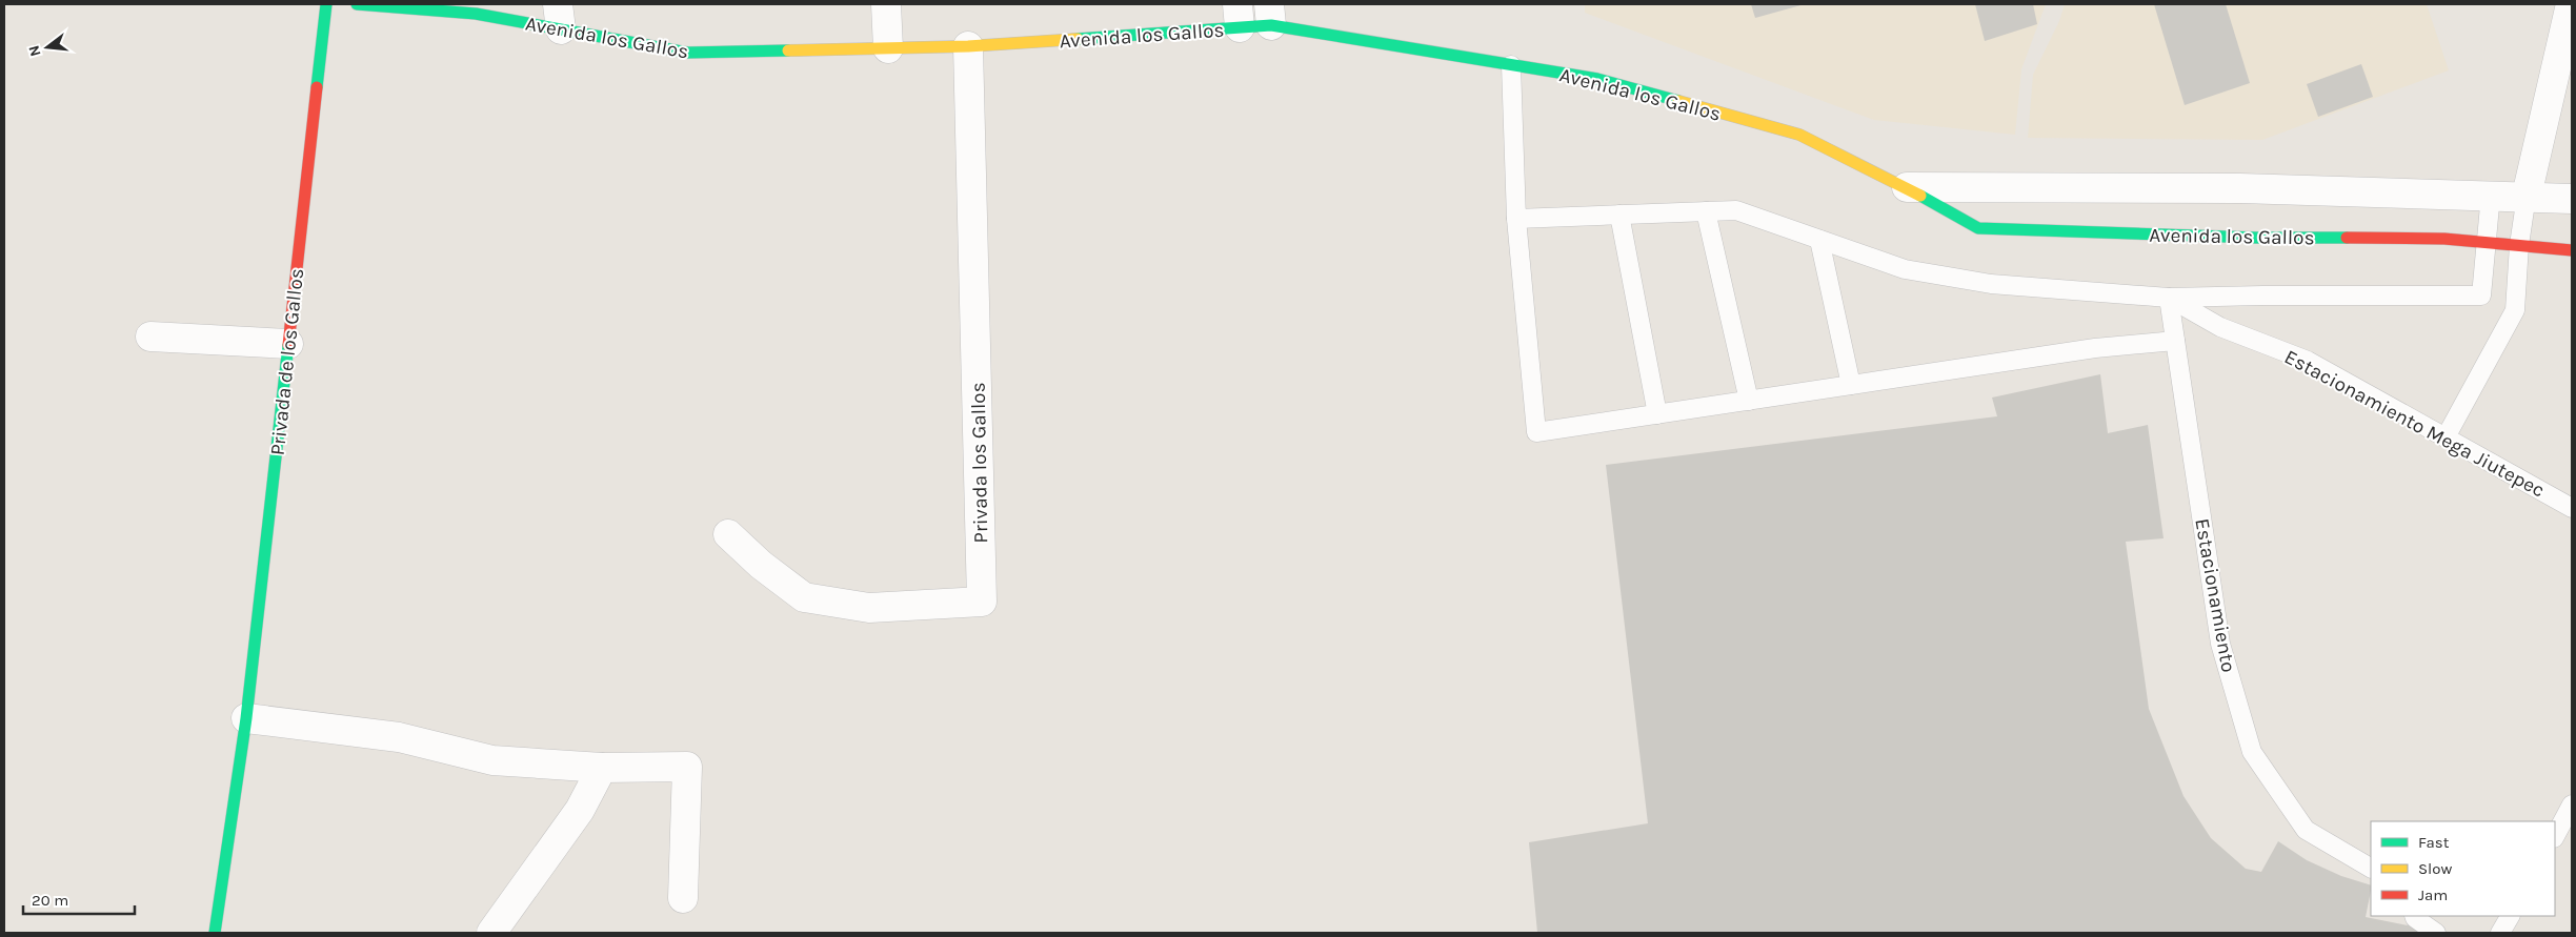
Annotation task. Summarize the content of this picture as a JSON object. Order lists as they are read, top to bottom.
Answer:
{
  "streets": {
    "street": ["Avenida los Gallos", "Privada de los Gallos", "Privada los Gallos"],
    "lane": ["Estacionamiento Mega Jiutepec", "Estacionamiento"]
  },
  "crossings": [
    ["Avenida los Gallos", "Privada los Gallos"],
    ["Estacionamiento Mega Jiutepec", "Estacionamiento"]
  ],
  "legend": ["Fast", "Slow", "Jam"],
  "scale_bar": "20 m",
  "north": "left"
}
